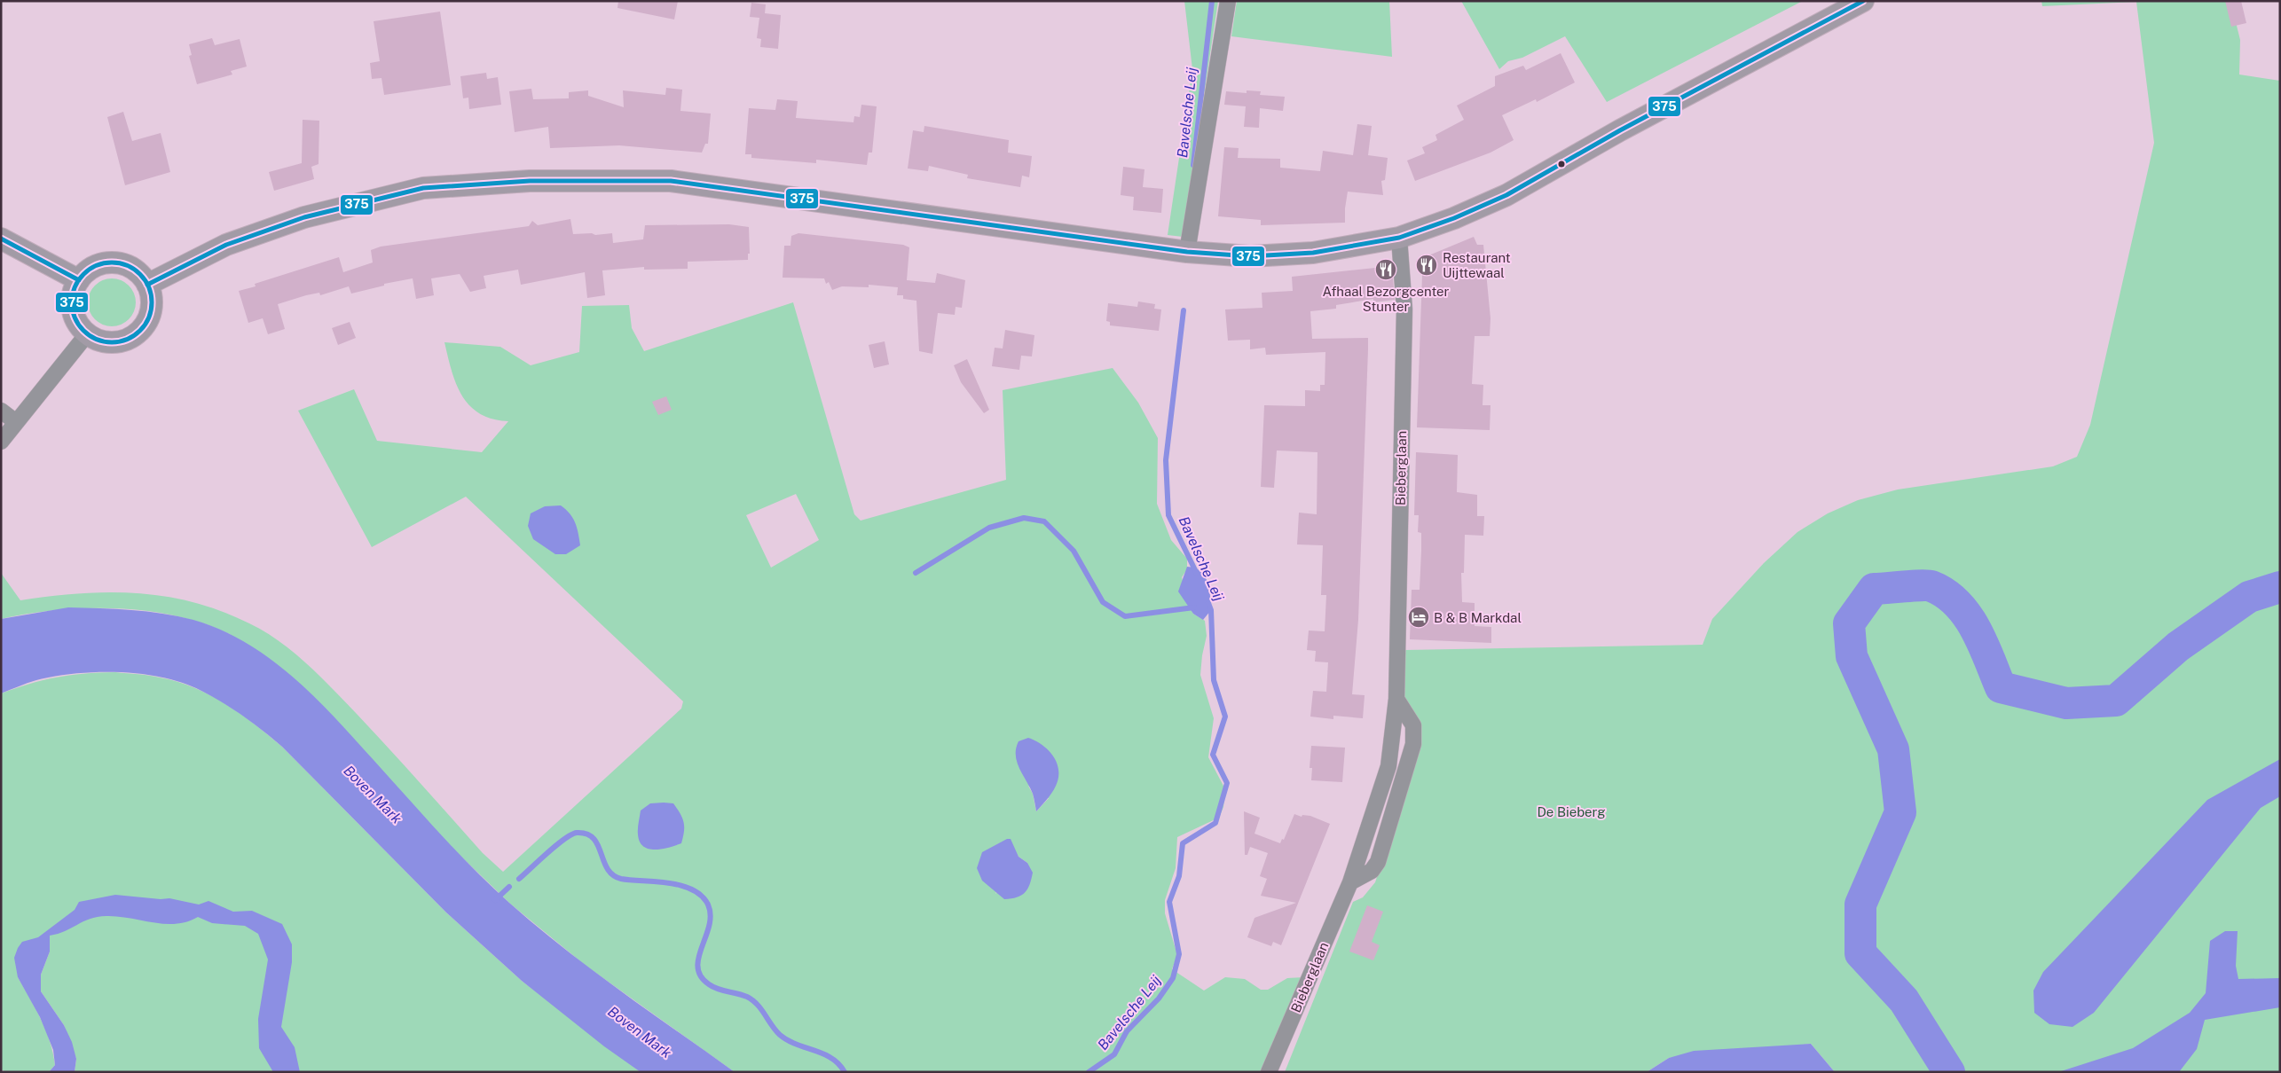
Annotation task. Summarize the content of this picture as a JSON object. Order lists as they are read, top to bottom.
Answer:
{
  "streets": {
    "street": ["Bieberglaan"]
  },
  "water": ["Bavelsche Leij", "Boven Mark"],
  "parks": ["De Bieberg"],
  "places": {
    "restaurant": ["Restaurant Uijttewaal", "Afhaal Bezorgcenter Stunter"],
    "hotel": ["B & B Markdal"]
  },
  "lines": ["transit line 375"]
}
